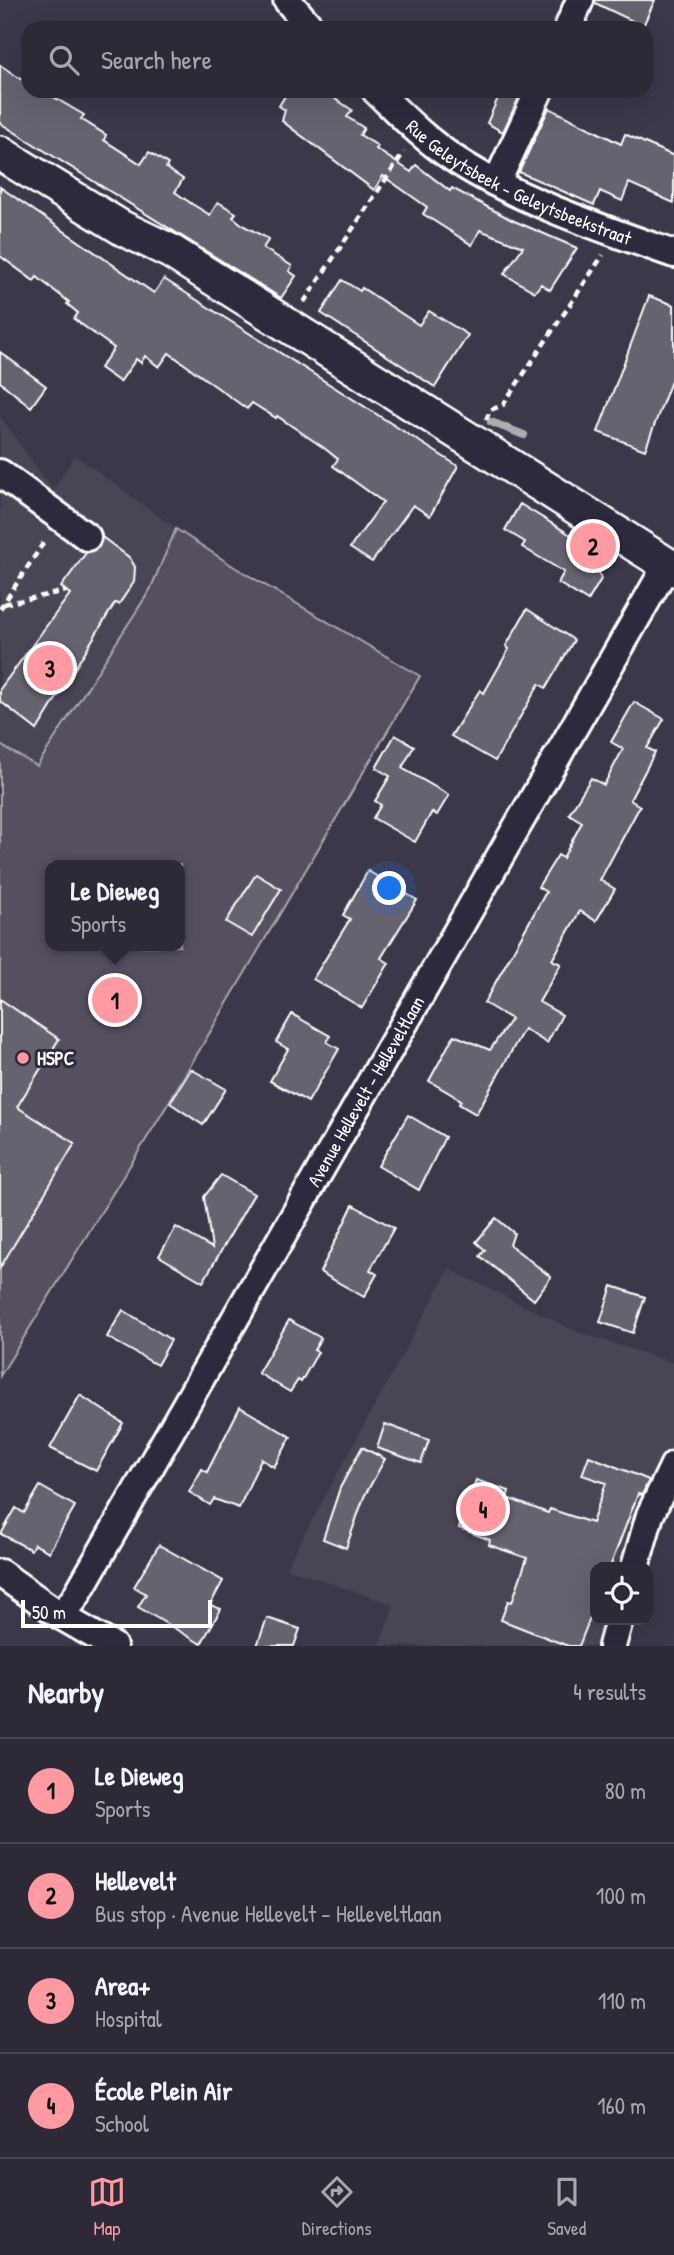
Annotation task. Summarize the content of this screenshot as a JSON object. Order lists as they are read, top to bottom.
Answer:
{
  "streets": {
    "street": ["Rue Geleytsbeek - Geleytsbeekstraat", "Avenue Hellevelt - Helleveltlaan"]
  },
  "places": ["HSPC"],
  "scale_bar": "50 m",
  "page": {
    "search": "Search here",
    "pins": [
      "2",
      "3",
      "1",
      "4"
    ],
    "popup": ["Le Dieweg", "Sports"],
    "scale": "50 m",
    "heading": ["Nearby", "4 results"],
    "list": [
      {
        "mark": "1",
        "name": "Le Dieweg",
        "note": "Sports",
        "value": "80 m"
      },
      {
        "mark": "2",
        "name": "Hellevelt",
        "note": "Bus stop · Avenue Hellevelt - Helleveltlaan",
        "value": "100 m"
      },
      {
        "mark": "3",
        "name": "Area+",
        "note": "Hospital",
        "value": "110 m"
      },
      {
        "mark": "4",
        "name": "École Plein Air",
        "note": "School",
        "value": "160 m"
      }
    ],
    "nav": ["Map", "Directions", "Saved"]
  }
}
